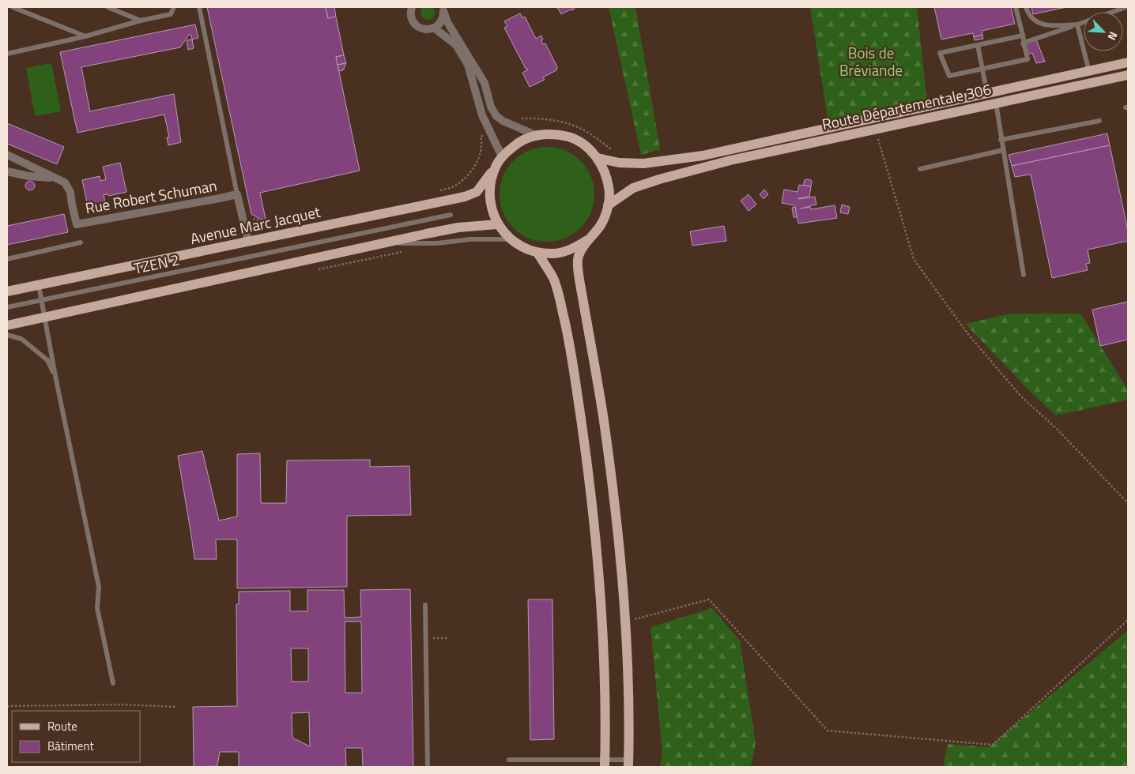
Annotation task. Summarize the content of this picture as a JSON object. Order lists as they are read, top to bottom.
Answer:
{
  "streets": {
    "main road": ["Route Départementale 306", "Avenue Marc Jacquet"],
    "street": ["Rue Robert Schuman"],
    "lane": ["TZEN 2"]
  },
  "crossings": [
    ["Route Départementale 306", "Avenue Marc Jacquet"]
  ],
  "parks": ["Bois de Bréviande"],
  "legend": ["Route", "Bâtiment"],
  "north": "bottom right"
}
